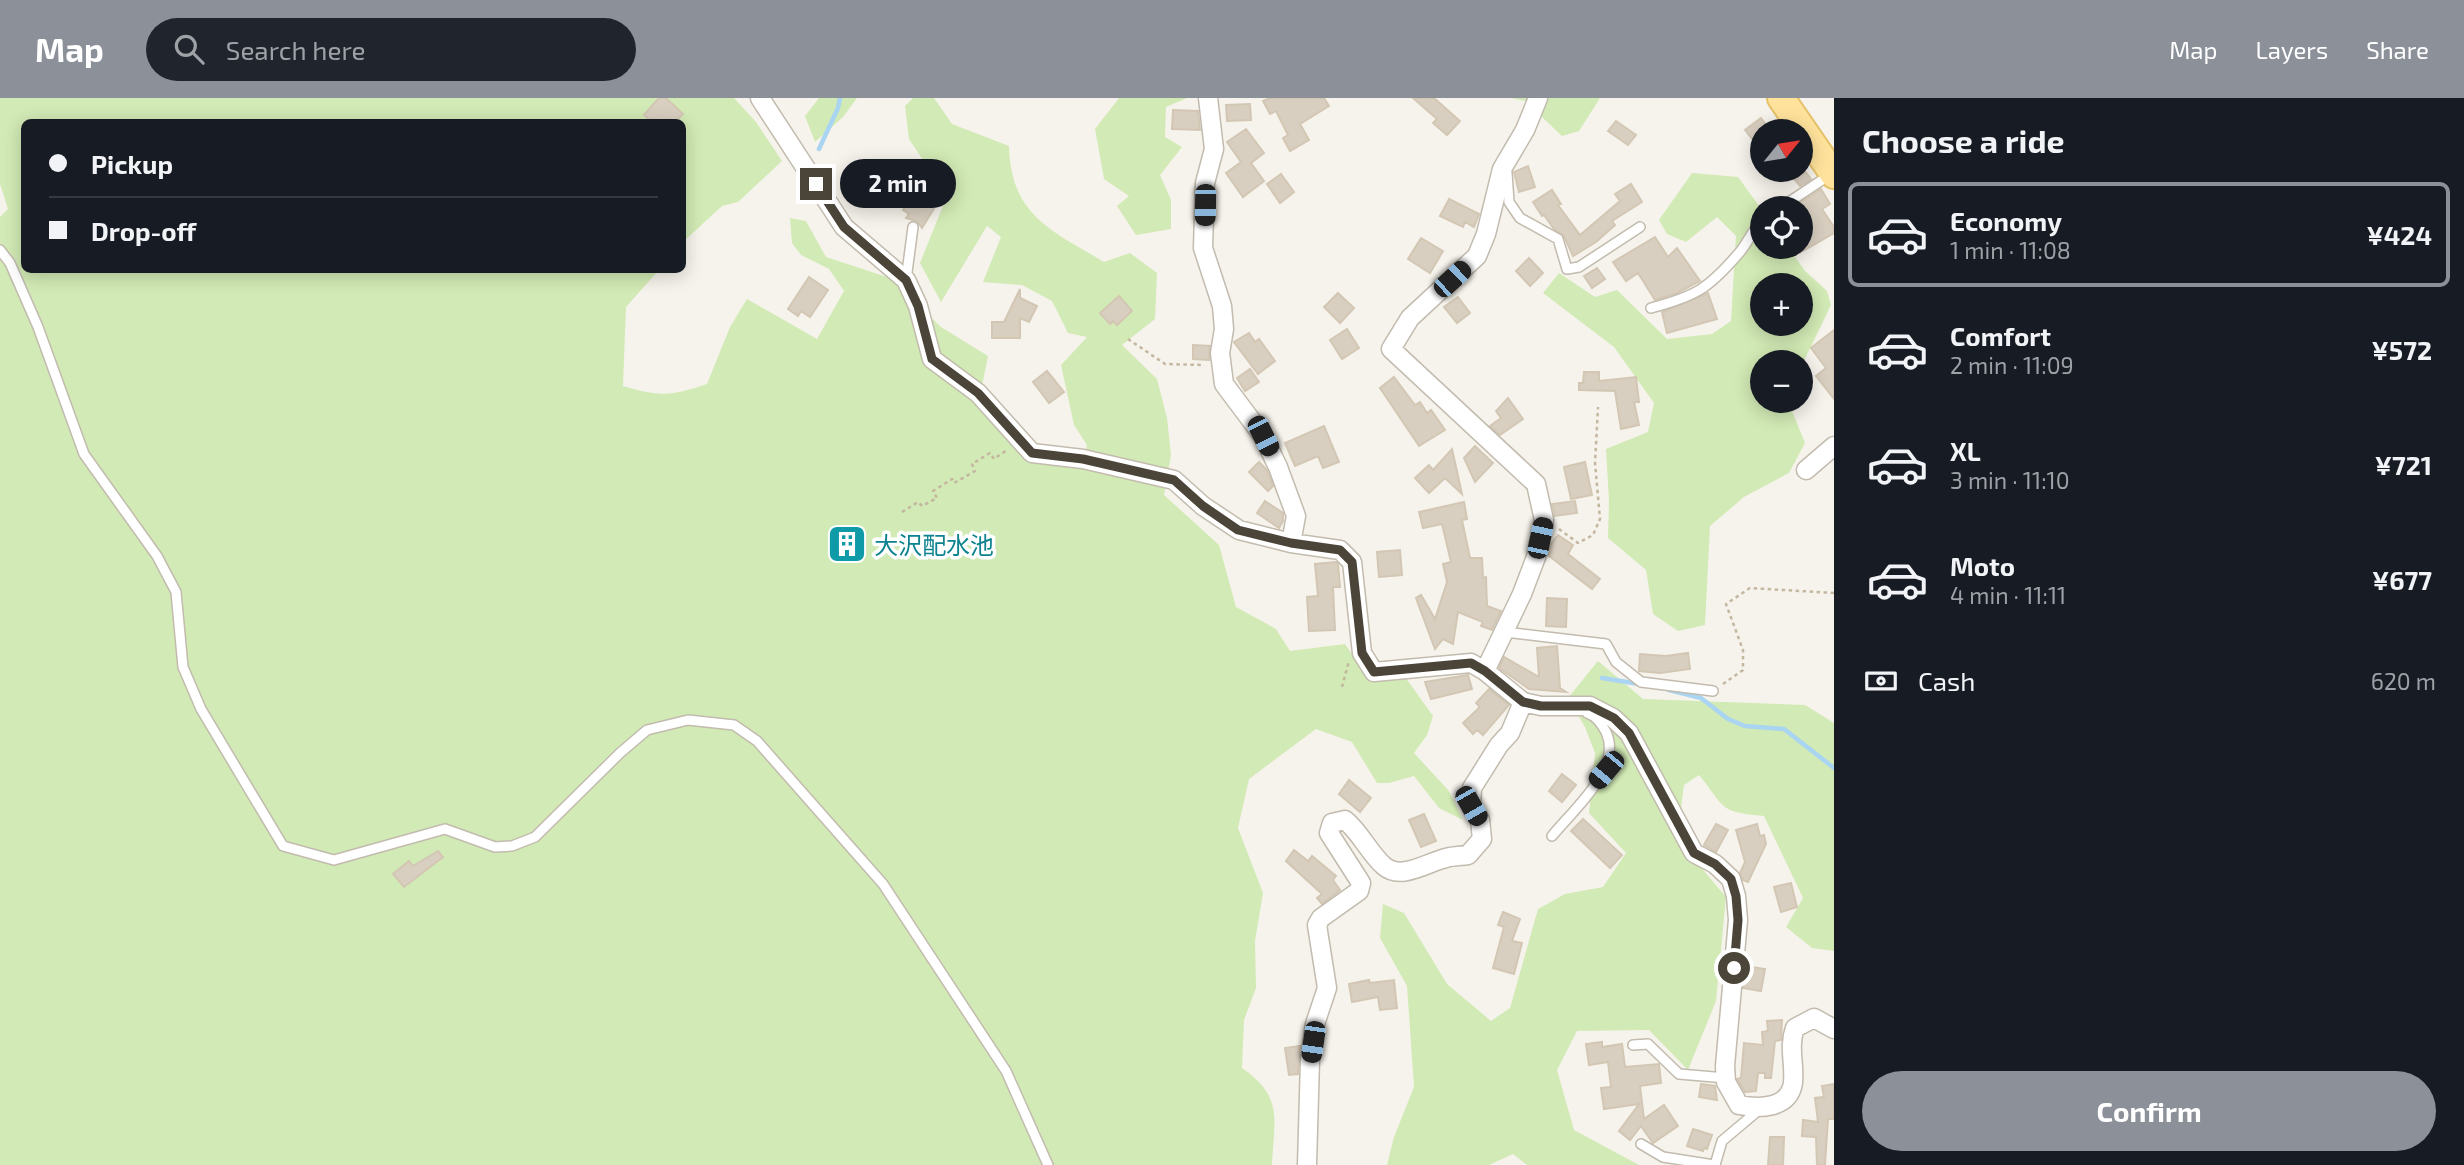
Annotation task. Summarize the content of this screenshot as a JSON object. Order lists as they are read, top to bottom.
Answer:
{
  "places": {
    "building": ["大沢配水池"]
  },
  "north": "top right",
  "page": {
    "header": "Map",
    "search": "Search here",
    "nav": ["Map", "Layers", "Share"],
    "heading": "Choose a ride",
    "map_buttons": ["+", "−"],
    "banner": ["Pickup", "Drop-off"],
    "bubble": "2 min",
    "list": [
      {
        "name": "Economy",
        "note": "1 min · 11:08",
        "value": "¥424"
      },
      {
        "name": "Comfort",
        "note": "2 min · 11:09",
        "value": "¥572"
      },
      {
        "name": "XL",
        "note": "3 min · 11:10",
        "value": "¥721"
      },
      {
        "name": "Moto",
        "note": "4 min · 11:11",
        "value": "¥677"
      }
    ],
    "pay": ["Cash", "620 m"],
    "buttons": "Confirm"
  }
}
